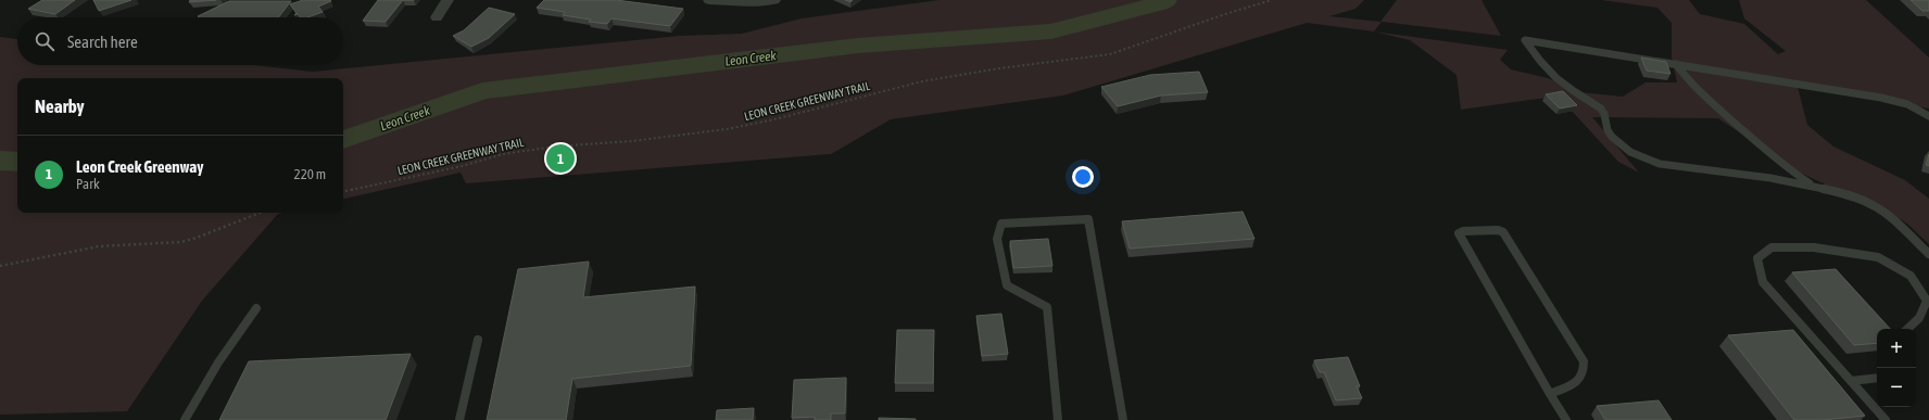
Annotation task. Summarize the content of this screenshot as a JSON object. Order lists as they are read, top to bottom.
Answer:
{
  "streets": {
    "path": ["LEON CREEK GREENWAY TRAIL"]
  },
  "water": ["Leon Creek"],
  "page": {
    "search": "Search here",
    "heading": "Nearby",
    "list": [
      {
        "mark": "1",
        "name": "Leon Creek Greenway",
        "note": "Park",
        "value": "220 m"
      }
    ],
    "pins": "1",
    "map_buttons": ["+", "−"]
  }
}
